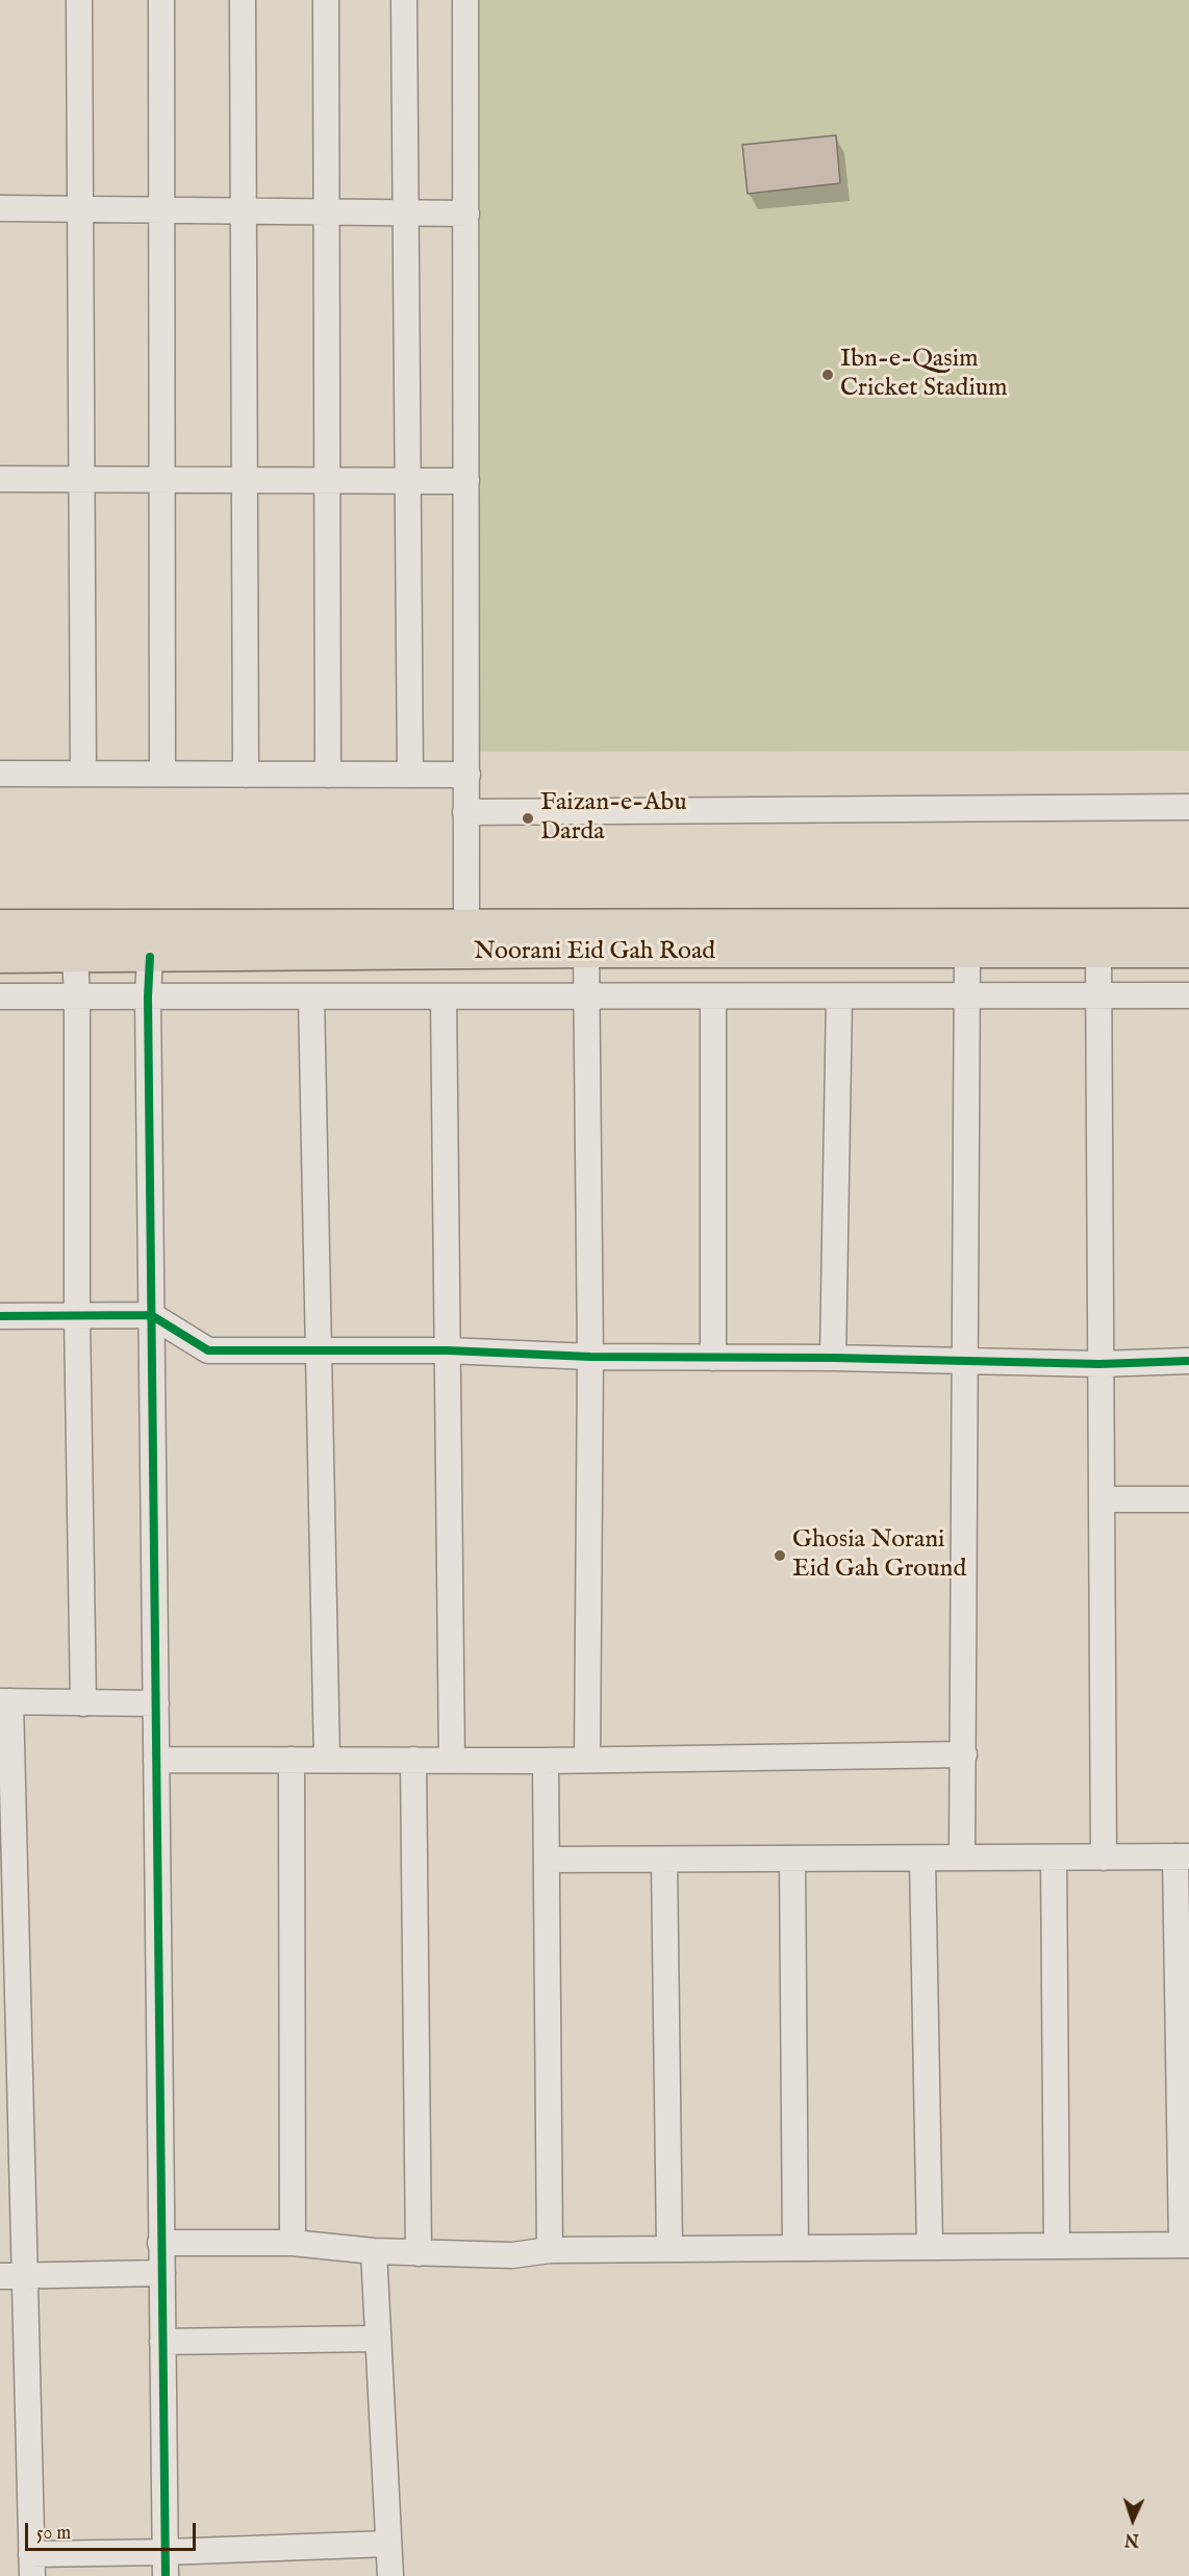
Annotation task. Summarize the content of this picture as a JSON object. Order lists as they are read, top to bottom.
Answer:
{
  "streets": {
    "main road": ["Noorani Eid Gah Road"]
  },
  "places": ["Ibn-e-Qasim Cricket Stadium", "Faizan-e-Abu Darda", "Ghosia Norani Eid Gah Ground"],
  "scale_bar": "50 m",
  "north": "bottom"
}
